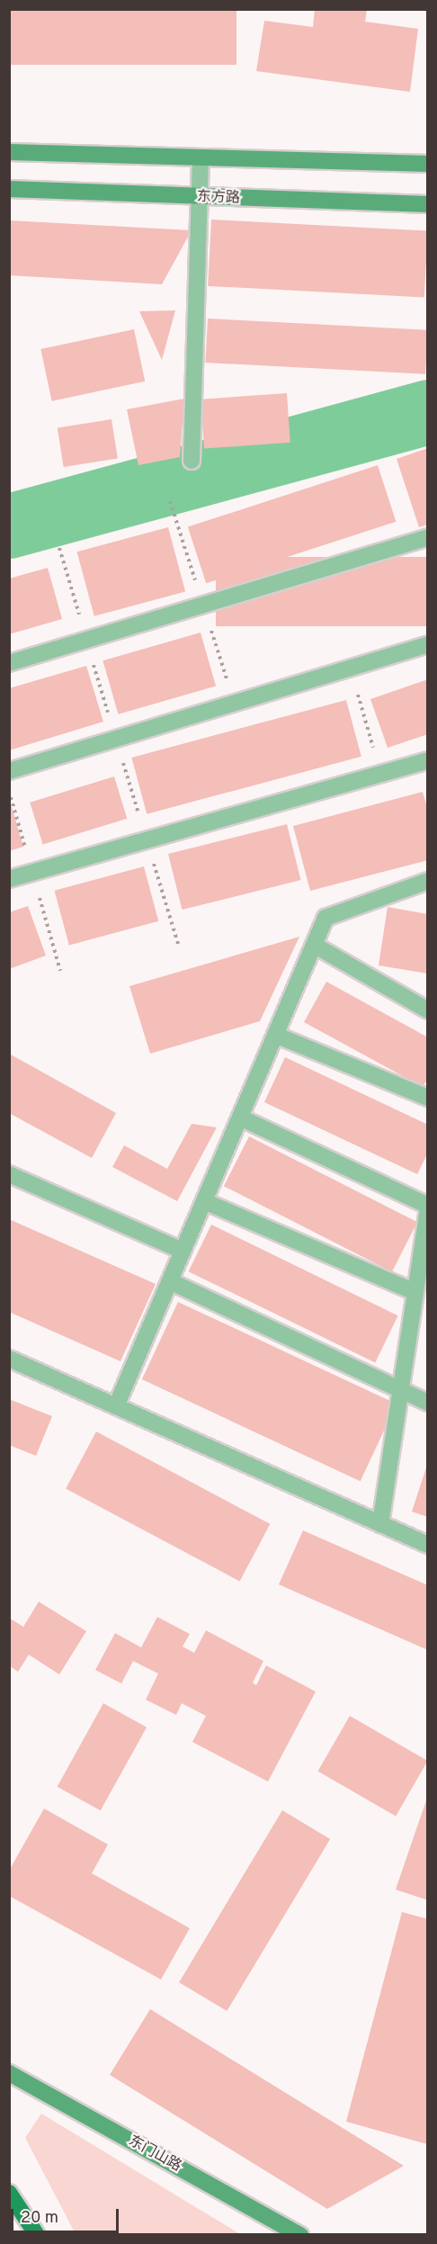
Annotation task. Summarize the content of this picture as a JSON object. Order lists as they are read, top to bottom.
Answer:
{
  "streets": {
    "main road": ["东方路", "东门山路"]
  },
  "scale_bar": "20 m"
}
